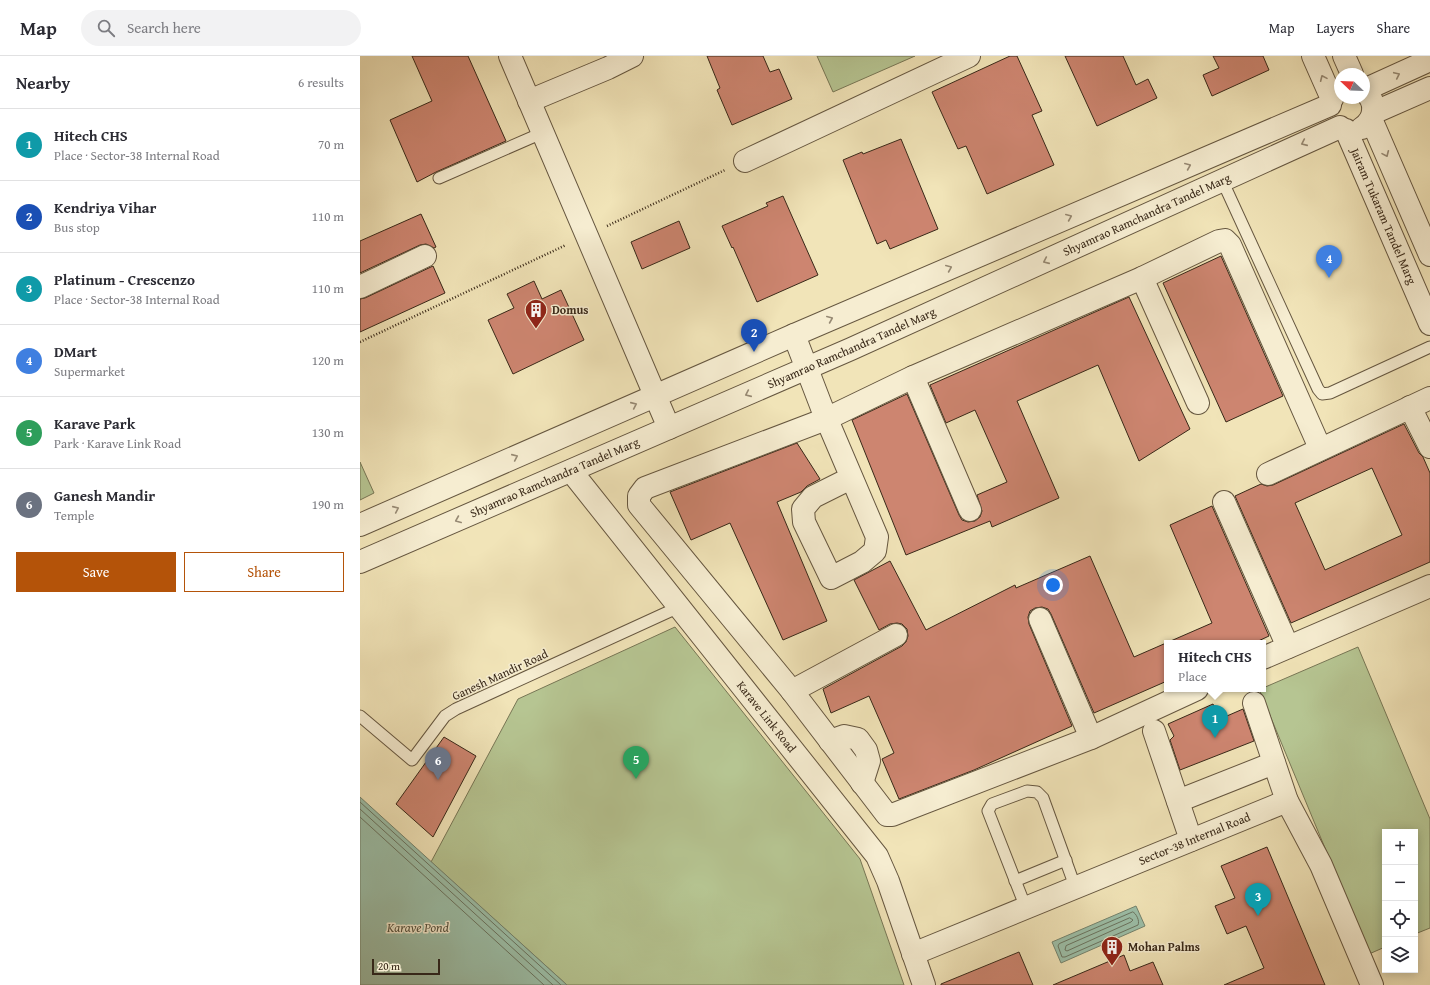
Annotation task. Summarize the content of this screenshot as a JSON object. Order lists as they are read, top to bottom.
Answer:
{
  "streets": {
    "street": [
      "Shyamrao Ramchandra Tandel Marg",
      "Jairam Tukaram Tandel Marg",
      "Karave Link Road",
      "Sector-38 Internal Road"
    ],
    "lane": ["Ganesh Mandir Road"]
  },
  "crossings": [
    ["Shyamrao Ramchandra Tandel Marg", "Jairam Tukaram Tandel Marg"],
    ["Shyamrao Ramchandra Tandel Marg", "Karave Link Road"],
    ["Ganesh Mandir Road", "Karave Link Road"],
    ["Karave Link Road", "Sector-38 Internal Road"]
  ],
  "water": ["Karave Pond"],
  "places": {
    "building": ["Domus", "Mohan Palms"]
  },
  "scale_bar": "20 m",
  "north": "top left",
  "page": {
    "header": "Map",
    "search": "Search here",
    "nav": ["Map", "Layers", "Share"],
    "heading": ["Nearby", "6 results"],
    "list": [
      {
        "mark": "1",
        "name": "Hitech CHS",
        "note": "Place · Sector-38 Internal Road",
        "value": "70 m"
      },
      {
        "mark": "2",
        "name": "Kendriya Vihar",
        "note": "Bus stop",
        "value": "110 m"
      },
      {
        "mark": "3",
        "name": "Platinum - Crescenzo",
        "note": "Place · Sector-38 Internal Road",
        "value": "110 m"
      },
      {
        "mark": "4",
        "name": "DMart",
        "note": "Supermarket",
        "value": "120 m"
      },
      {
        "mark": "5",
        "name": "Karave Park",
        "note": "Park · Karave Link Road",
        "value": "130 m"
      },
      {
        "mark": "6",
        "name": "Ganesh Mandir",
        "note": "Temple",
        "value": "190 m"
      }
    ],
    "pins": [
      "4",
      "2",
      "1",
      "5",
      "6",
      "3"
    ],
    "buttons": ["Save", "Share"],
    "popup": ["Hitech CHS", "Place"],
    "map_buttons": ["+", "−"],
    "scale": "20 m"
  }
}
